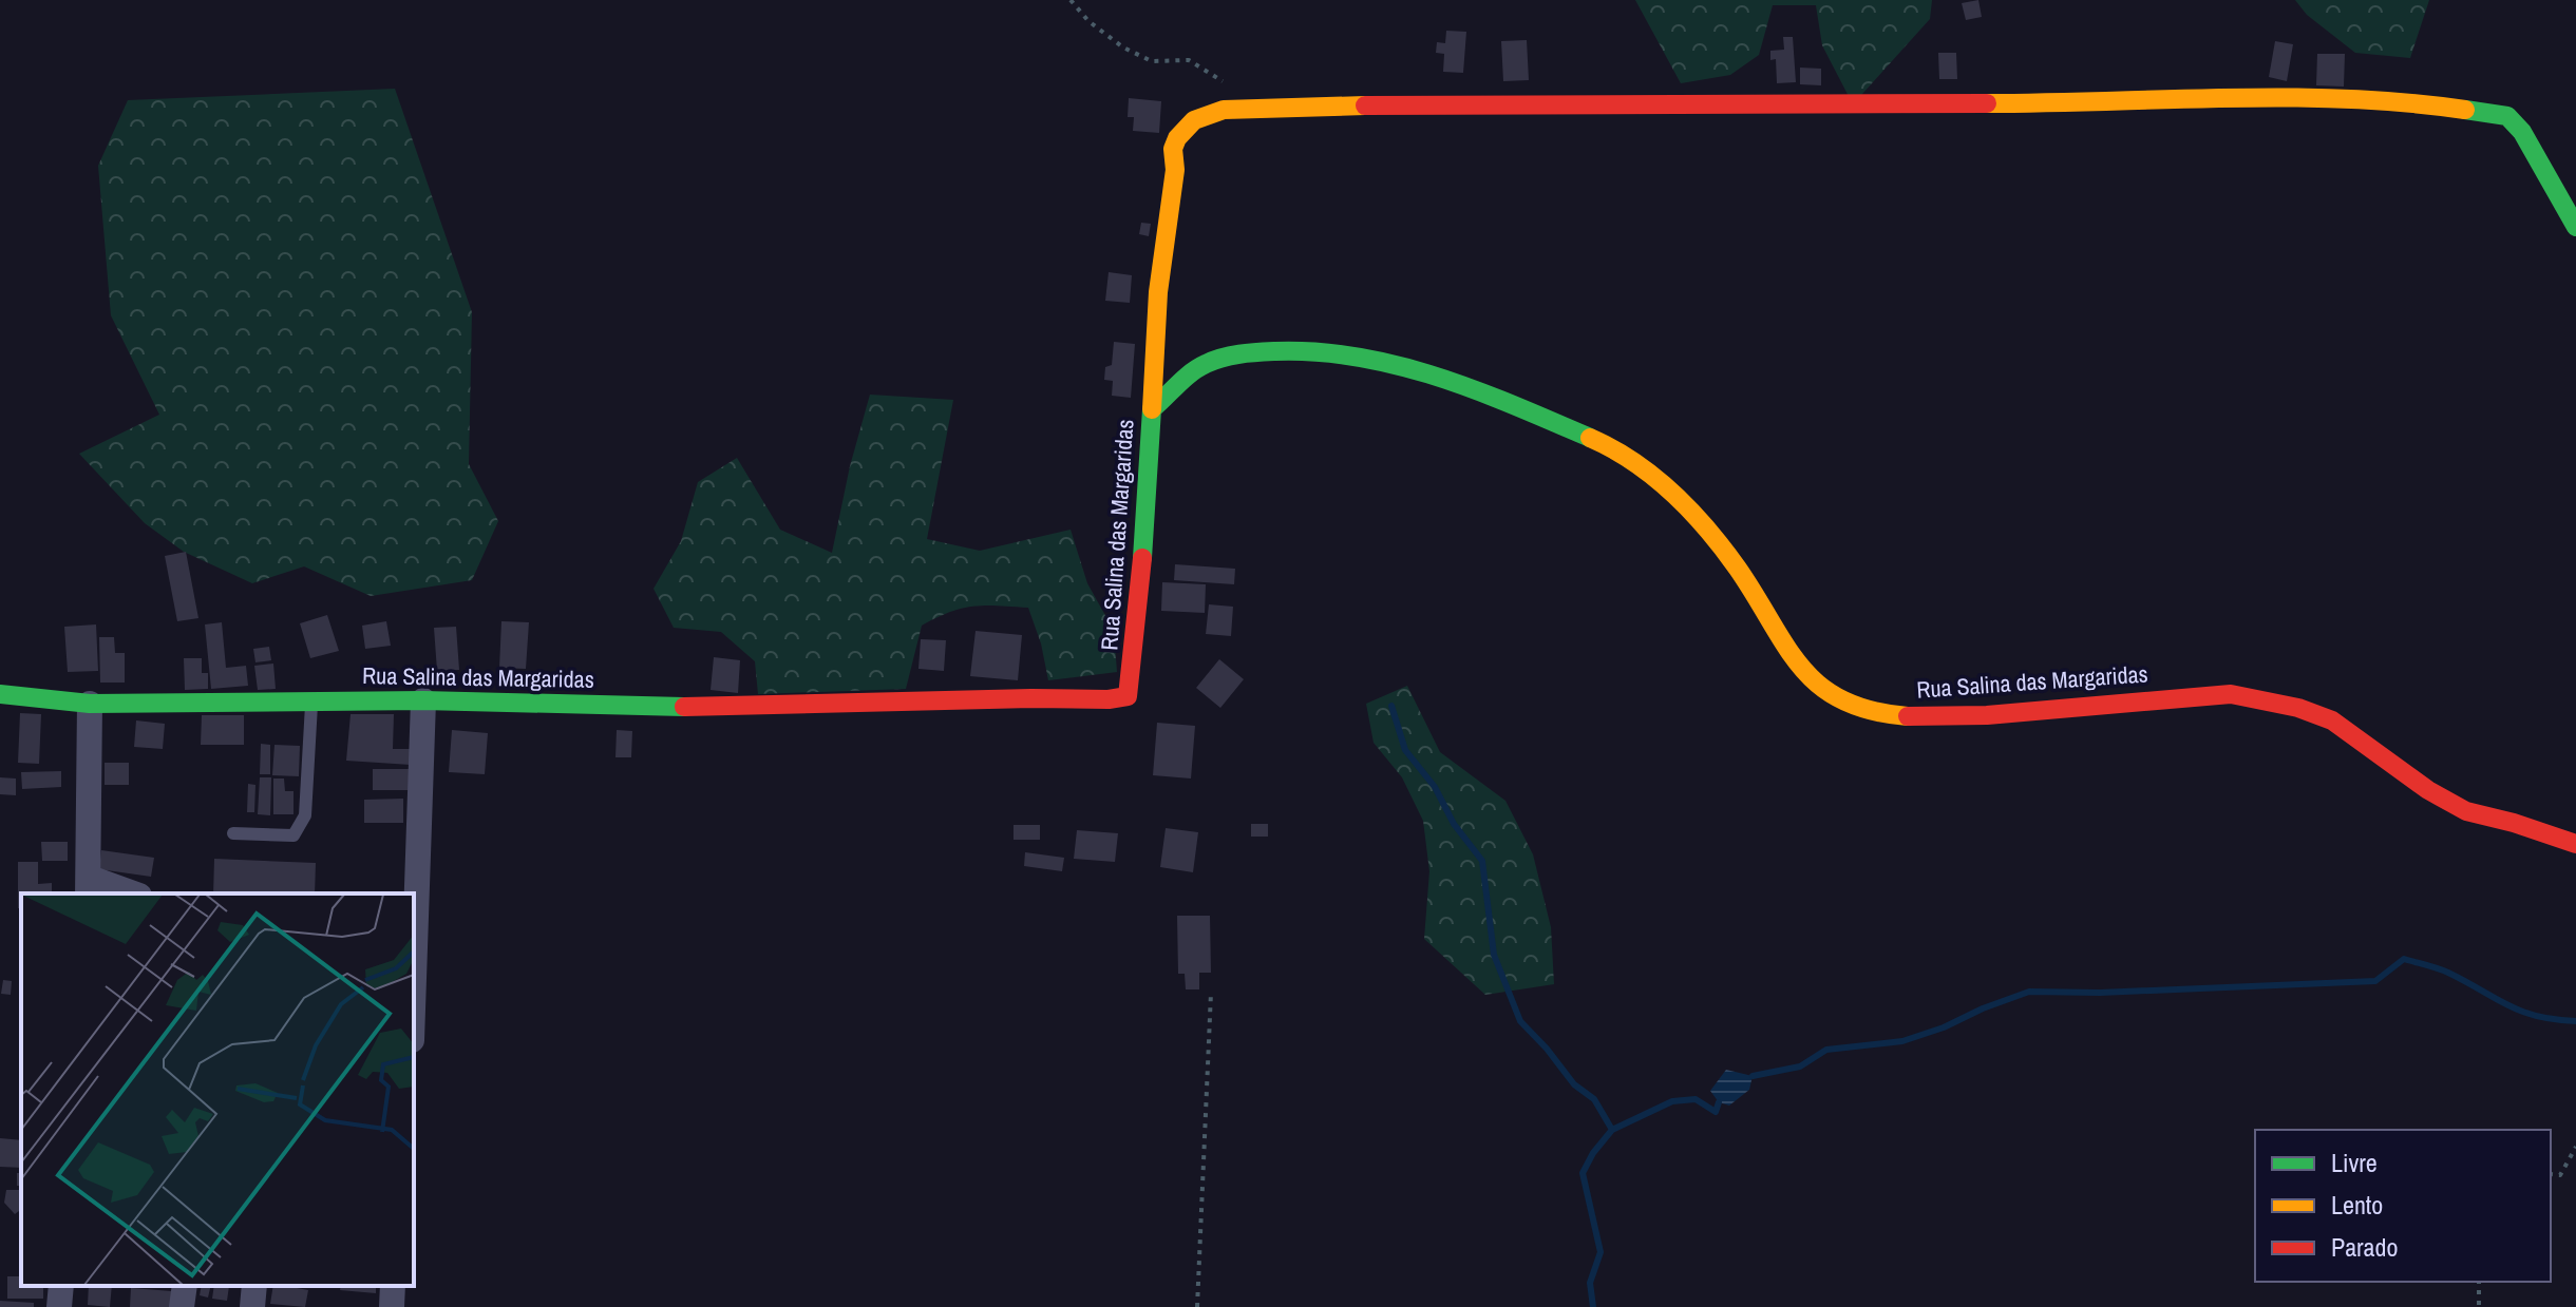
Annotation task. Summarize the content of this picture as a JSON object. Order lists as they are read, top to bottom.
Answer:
{
  "streets": {
    "street": ["Rua Salina das Margaridas"]
  },
  "legend": ["Livre", "Lento", "Parado"]
}
